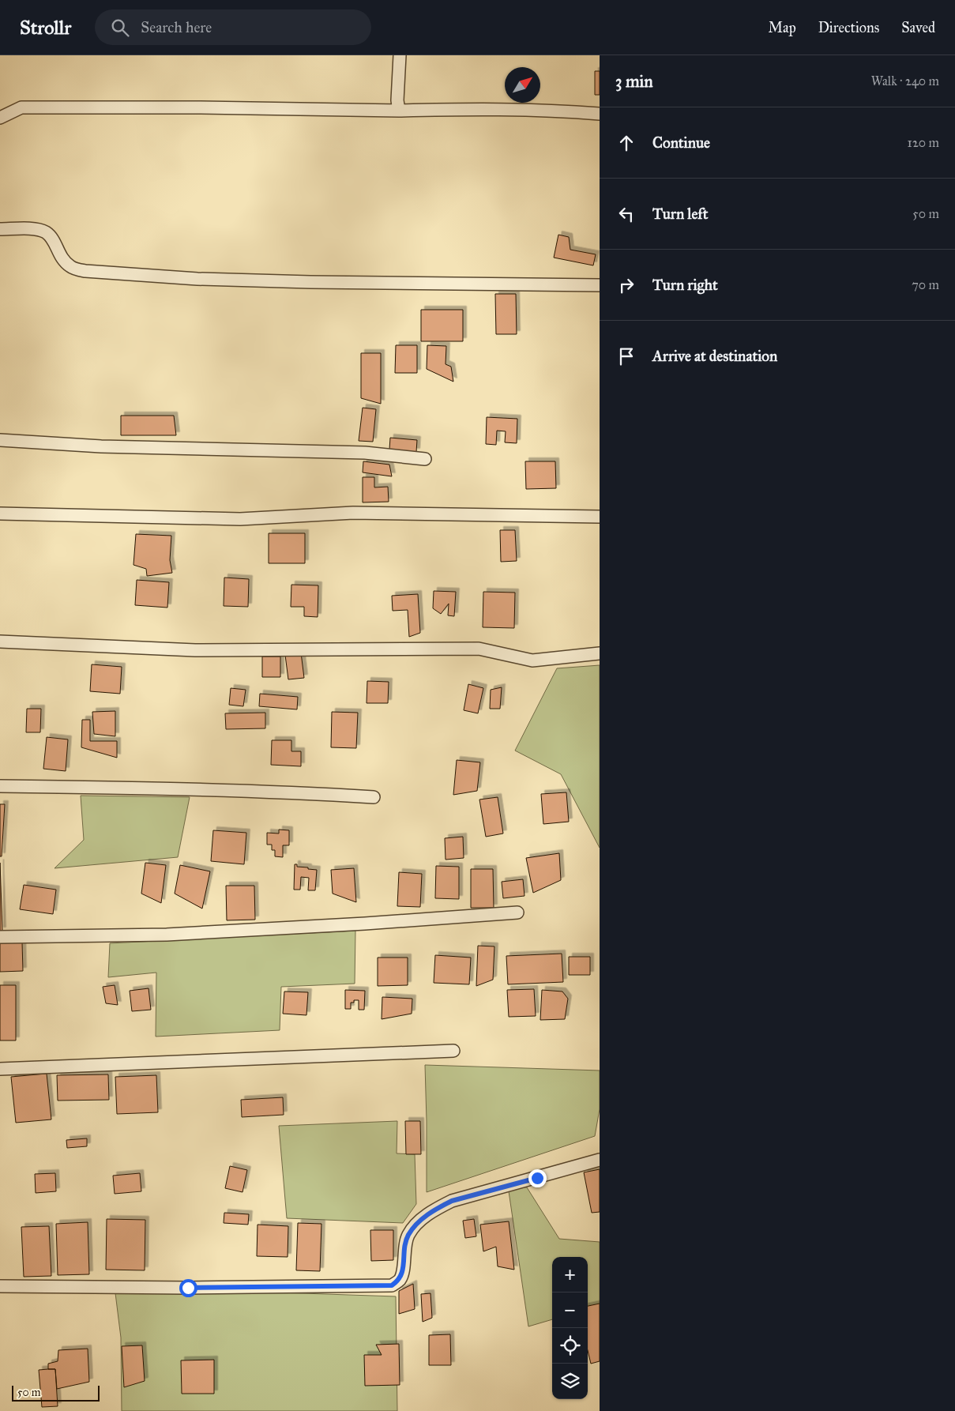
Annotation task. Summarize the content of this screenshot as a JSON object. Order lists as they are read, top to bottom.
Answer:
{
  "scale_bar": "50 m",
  "north": "top right",
  "page": {
    "header": "Strollr",
    "search": "Search here",
    "nav": ["Map", "Directions", "Saved"],
    "heading": ["3 min", "Walk · 240 m"],
    "list": [
      ["Continue", "120 m"],
      ["Turn left", "50 m"],
      ["Turn right", "70 m"],
      "Arrive at destination"
    ],
    "map_buttons": ["+", "−"],
    "scale": "50 m"
  }
}
